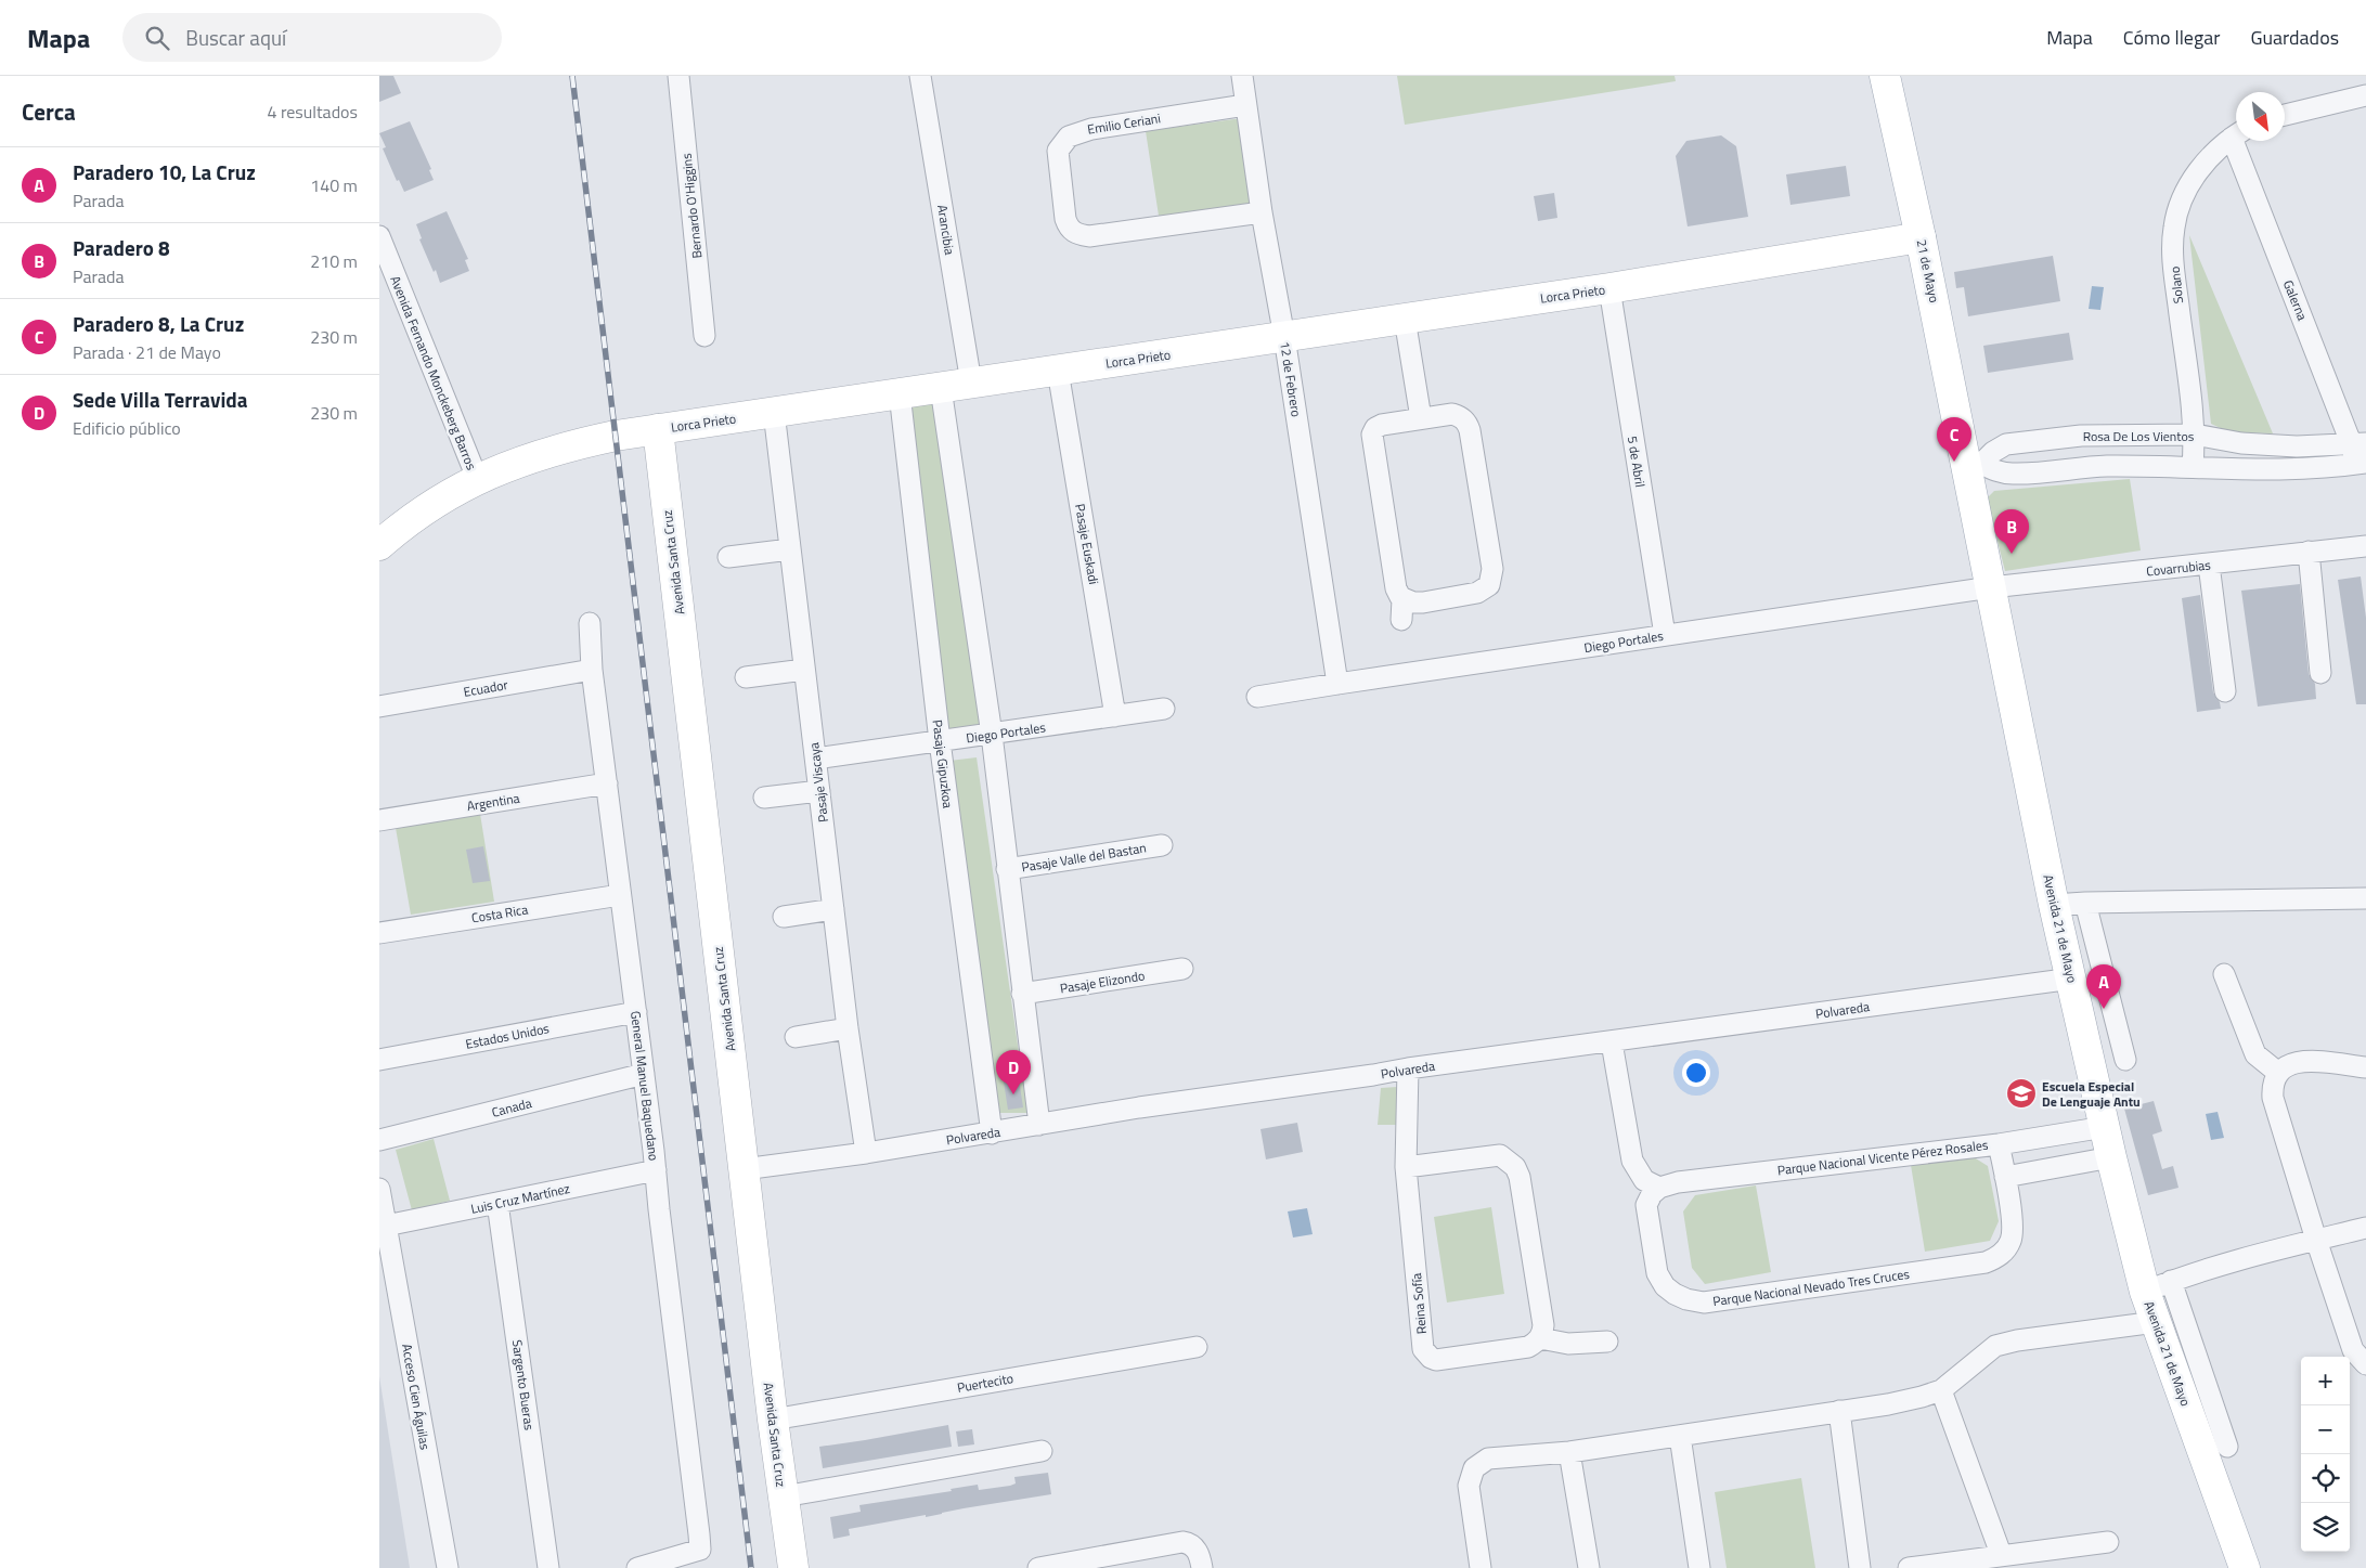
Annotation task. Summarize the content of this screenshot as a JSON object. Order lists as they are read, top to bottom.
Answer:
{
  "streets": {
    "main road": [
      "21 de Mayo",
      "Lorca Prieto",
      "Avenida Santa Cruz",
      "Avenida 21 de Mayo"
    ],
    "street": [
      "Emilio Ceriani",
      "Bernardo O'Higgins",
      "Arancibia",
      "Solano",
      "Galerna",
      "Avenida Fernando Monckeberg Barros",
      "12 de Febrero",
      "Rosa De Los Vientos",
      "5 de Abril",
      "Pasaje Euskadi",
      "Covarrubias",
      "Diego Portales",
      "Ecuador",
      "Pasaje Gipuzkoa",
      "Pasaje Viscaya",
      "Argentina",
      "Pasaje Valle del Bastan",
      "Costa Rica",
      "Pasaje Elizondo",
      "Polvareda",
      "Estados Unidos",
      "General Manuel Baquedano",
      "Canada",
      "Parque Nacional Vicente Pérez Rosales",
      "Luis Cruz Martínez",
      "Parque Nacional Nevado Tres Cruces",
      "Reina Sofía",
      "Puertecito",
      "Sargento Bueras",
      "Acceso Cien Águilas"
    ]
  },
  "crossings": [
    ["Emilio Ceriani", "12 de Febrero"],
    ["Arancibia", "Lorca Prieto"],
    ["21 de Mayo", "Lorca Prieto"],
    ["21 de Mayo", "Rosa De Los Vientos"],
    ["21 de Mayo", "Avenida 21 de Mayo"],
    ["Solano", "Rosa De Los Vientos"],
    ["Lorca Prieto", "Avenida Fernando Monckeberg Barros"],
    ["Lorca Prieto", "12 de Febrero"],
    ["Lorca Prieto", "5 de Abril"],
    ["Lorca Prieto", "Pasaje Euskadi"],
    ["Lorca Prieto", "Avenida Santa Cruz"],
    ["Lorca Prieto", "Pasaje Gipuzkoa"],
    ["Lorca Prieto", "Pasaje Viscaya"],
    ["Galerna", "Rosa De Los Vientos"],
    ["12 de Febrero", "Diego Portales"],
    ["Rosa De Los Vientos", "Avenida 21 de Mayo"],
    ["5 de Abril", "Diego Portales"],
    ["Pasaje Euskadi", "Diego Portales"],
    ["Avenida Santa Cruz", "Polvareda"],
    ["Avenida Santa Cruz", "Puertecito"],
    ["Covarrubias", "Diego Portales"],
    ["Covarrubias", "Avenida 21 de Mayo"],
    ["Diego Portales", "Pasaje Gipuzkoa"],
    ["Diego Portales", "Pasaje Viscaya"],
    ["Diego Portales", "Avenida 21 de Mayo"],
    ["Ecuador", "General Manuel Baquedano"],
    ["Pasaje Gipuzkoa", "Polvareda"],
    ["Pasaje Viscaya", "Polvareda"],
    ["Argentina", "General Manuel Baquedano"],
    ["Costa Rica", "General Manuel Baquedano"],
    ["Avenida 21 de Mayo", "Polvareda"],
    ["Avenida 21 de Mayo", "Parque Nacional Vicente Pérez Rosales"],
    ["Polvareda", "Reina Sofía"],
    ["Estados Unidos", "General Manuel Baquedano"],
    ["General Manuel Baquedano", "Canada"],
    ["General Manuel Baquedano", "Luis Cruz Martínez"],
    ["Parque Nacional Vicente Pérez Rosales", "Parque Nacional Nevado Tres Cruces"],
    ["Luis Cruz Martínez", "Sargento Bueras"],
    ["Luis Cruz Martínez", "Acceso Cien Águilas"]
  ],
  "places": {
    "school or university": ["Escuela Especial De Lenguaje Antu"]
  },
  "north": "bottom right",
  "page": {
    "header": "Mapa",
    "search": "Buscar aquí",
    "nav": ["Mapa", "Cómo llegar", "Guardados"],
    "heading": ["Cerca", "4 resultados"],
    "list": [
      {
        "mark": "A",
        "name": "Paradero 10, La Cruz",
        "note": "Parada",
        "value": "140 m"
      },
      {
        "mark": "B",
        "name": "Paradero 8",
        "note": "Parada",
        "value": "210 m"
      },
      {
        "mark": "C",
        "name": "Paradero 8, La Cruz",
        "note": "Parada · 21 de Mayo",
        "value": "230 m"
      },
      {
        "mark": "D",
        "name": "Sede Villa Terravida",
        "note": "Edificio público",
        "value": "230 m"
      }
    ],
    "pins": [
      "C",
      "B",
      "A",
      "D"
    ],
    "map_buttons": ["+", "−"]
  }
}
